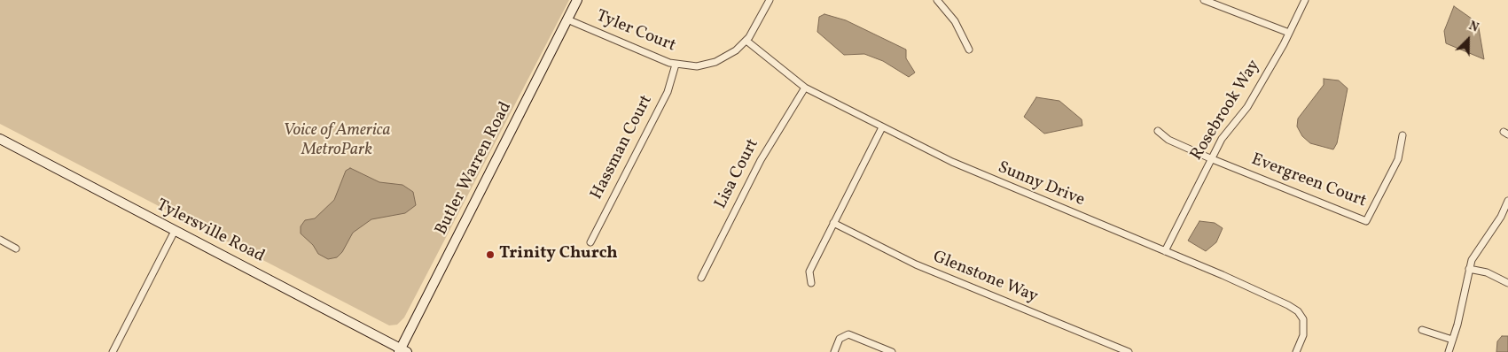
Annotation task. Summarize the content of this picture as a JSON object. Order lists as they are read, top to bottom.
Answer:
{
  "streets": {
    "main road": ["Butler Warren Road", "Tylersville Road"],
    "street": [
      "Tyler Court",
      "Rosebrook Way",
      "Hassman Court",
      "Lisa Court",
      "Evergreen Court",
      "Sunny Drive",
      "Glenstone Way"
    ]
  },
  "crossings": [
    ["Tyler Court", "Hassman Court"],
    ["Tyler Court", "Butler Warren Road"],
    ["Tyler Court", "Sunny Drive"],
    ["Rosebrook Way", "Evergreen Court"],
    ["Rosebrook Way", "Sunny Drive"],
    ["Butler Warren Road", "Tylersville Road"],
    ["Lisa Court", "Sunny Drive"]
  ],
  "parks": ["Voice of America MetroPark"],
  "places": ["Trinity Church"],
  "north": "top right"
}
